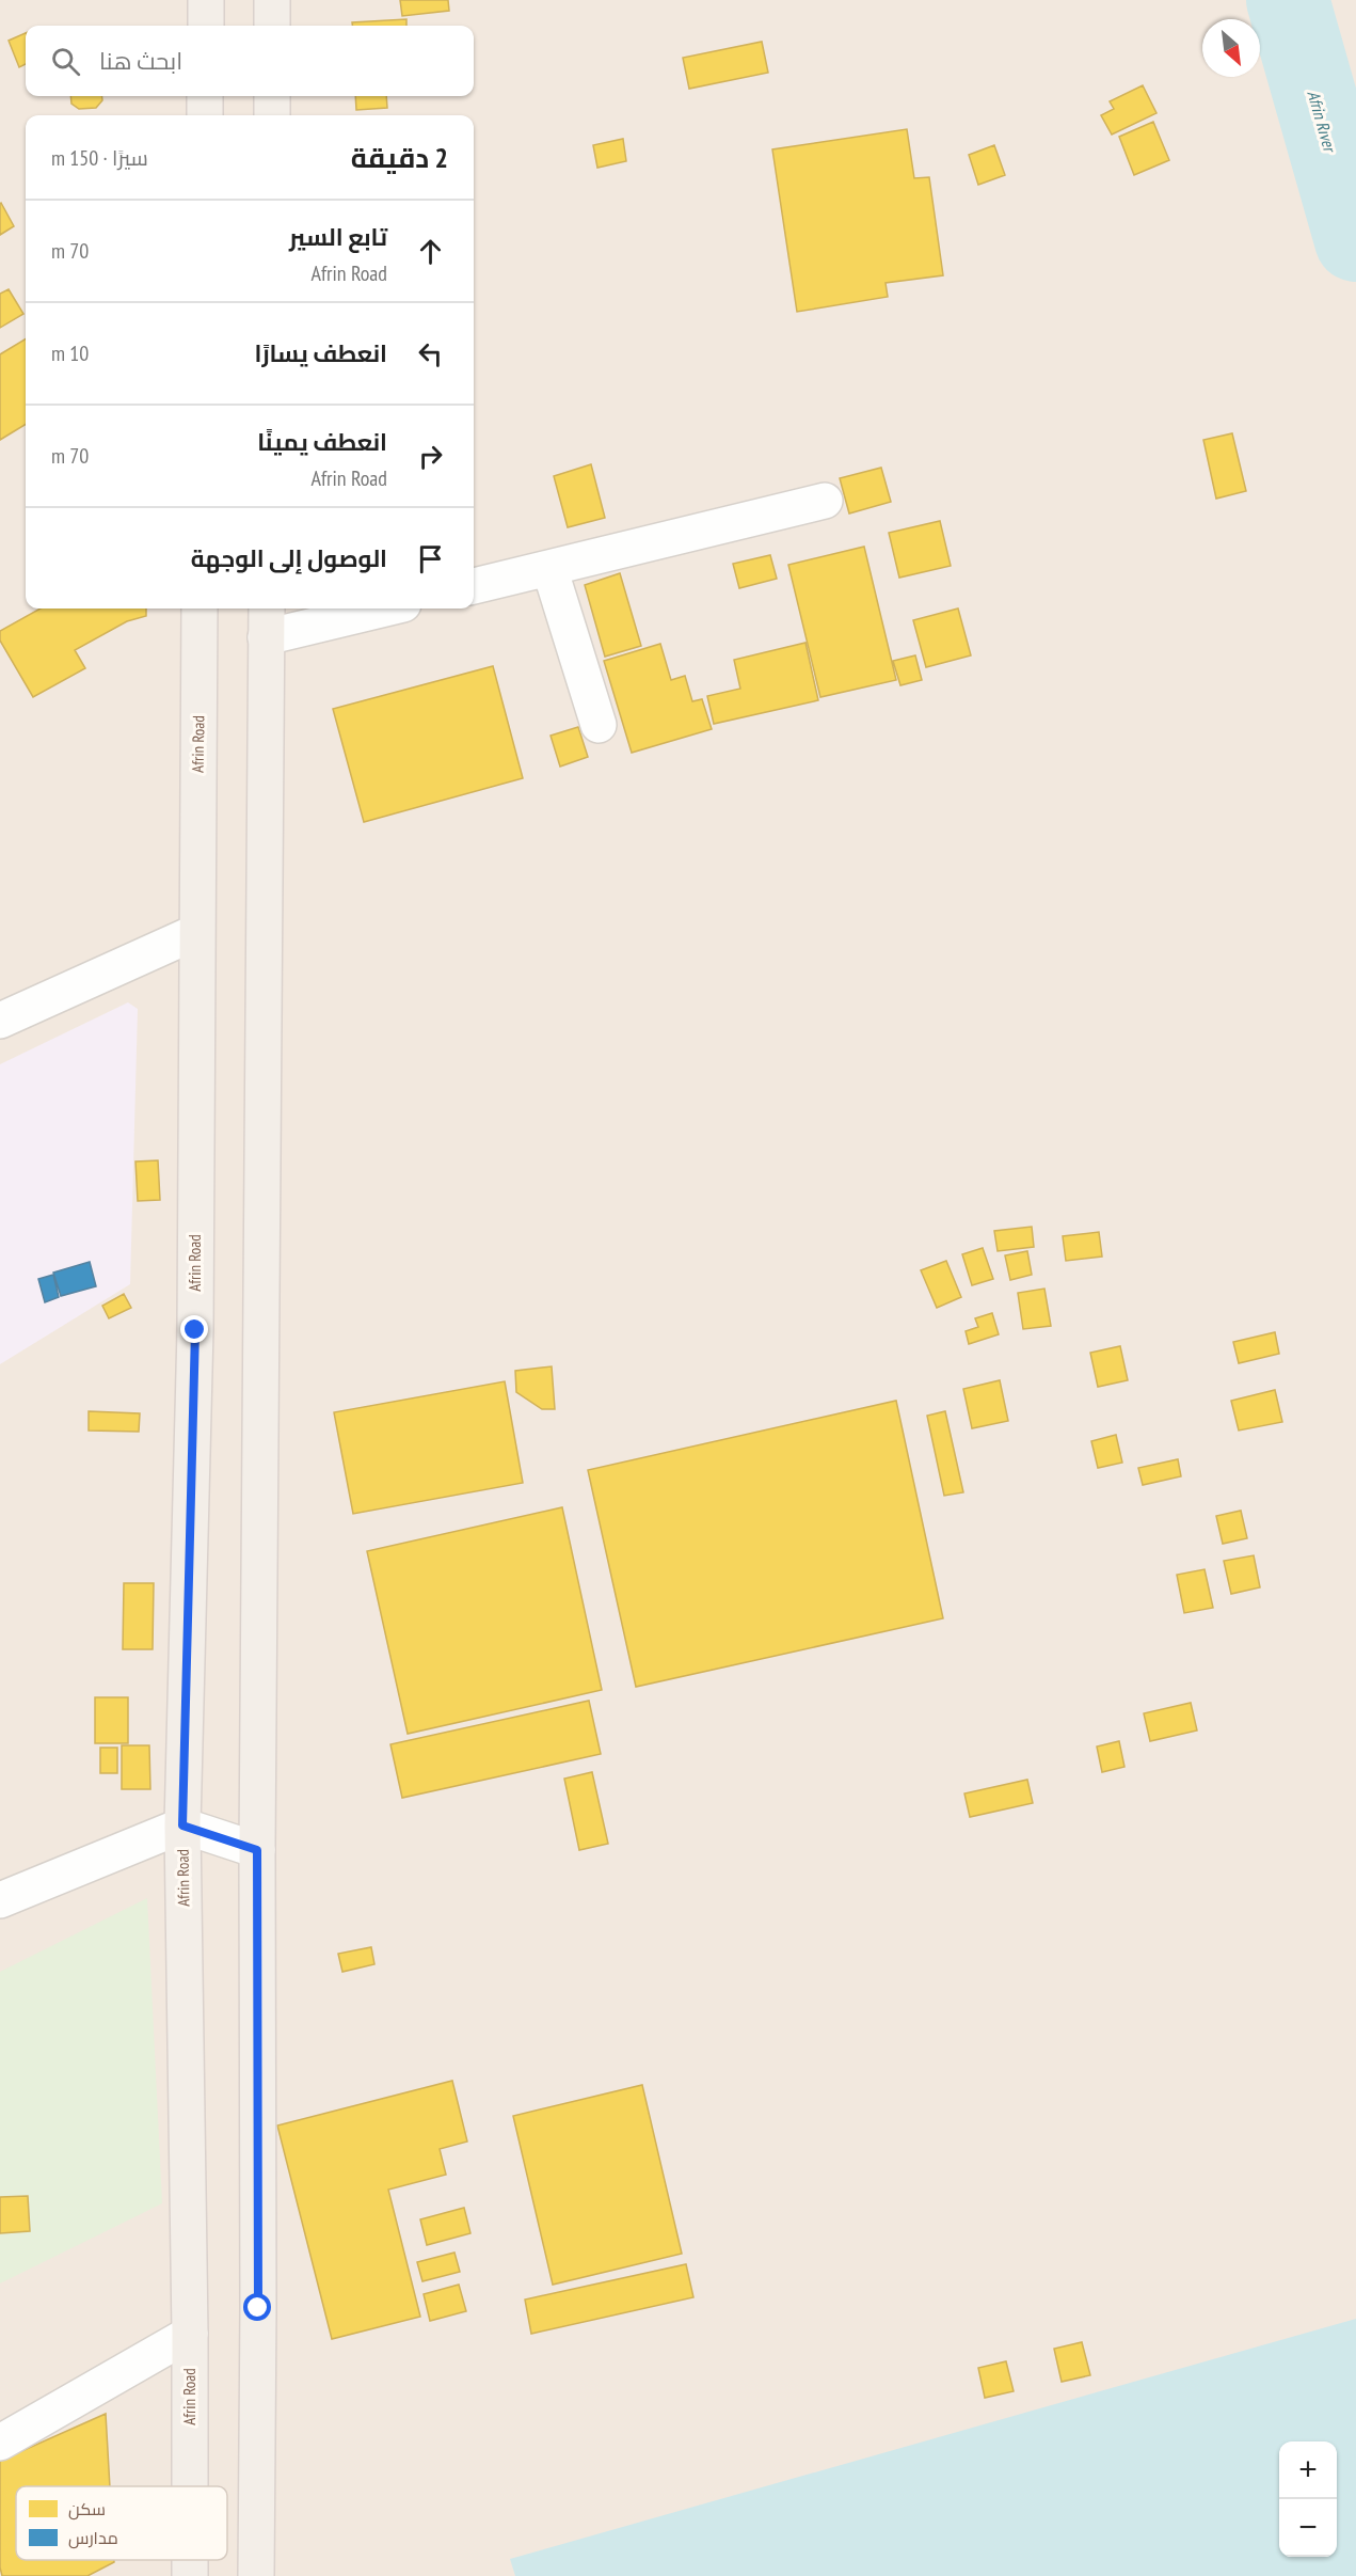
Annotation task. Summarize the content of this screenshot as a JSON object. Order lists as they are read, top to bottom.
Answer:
{
  "streets": {
    "main road": ["Afrin Road"]
  },
  "water": ["Afrin Rıver"],
  "legend": ["سكن", "مدارس"],
  "north": "bottom right",
  "page": {
    "search": "ابحث هنا",
    "heading": ["2 دقيقة", "سيرًا · 150 m"],
    "list": [
      ["تابع السير", "Afrin Road", "70 m"],
      ["انعطف يسارًا", "10 m"],
      ["انعطف يمينًا", "Afrin Road", "70 m"],
      "الوصول إلى الوجهة"
    ],
    "map_buttons": ["+", "−"]
  }
}
